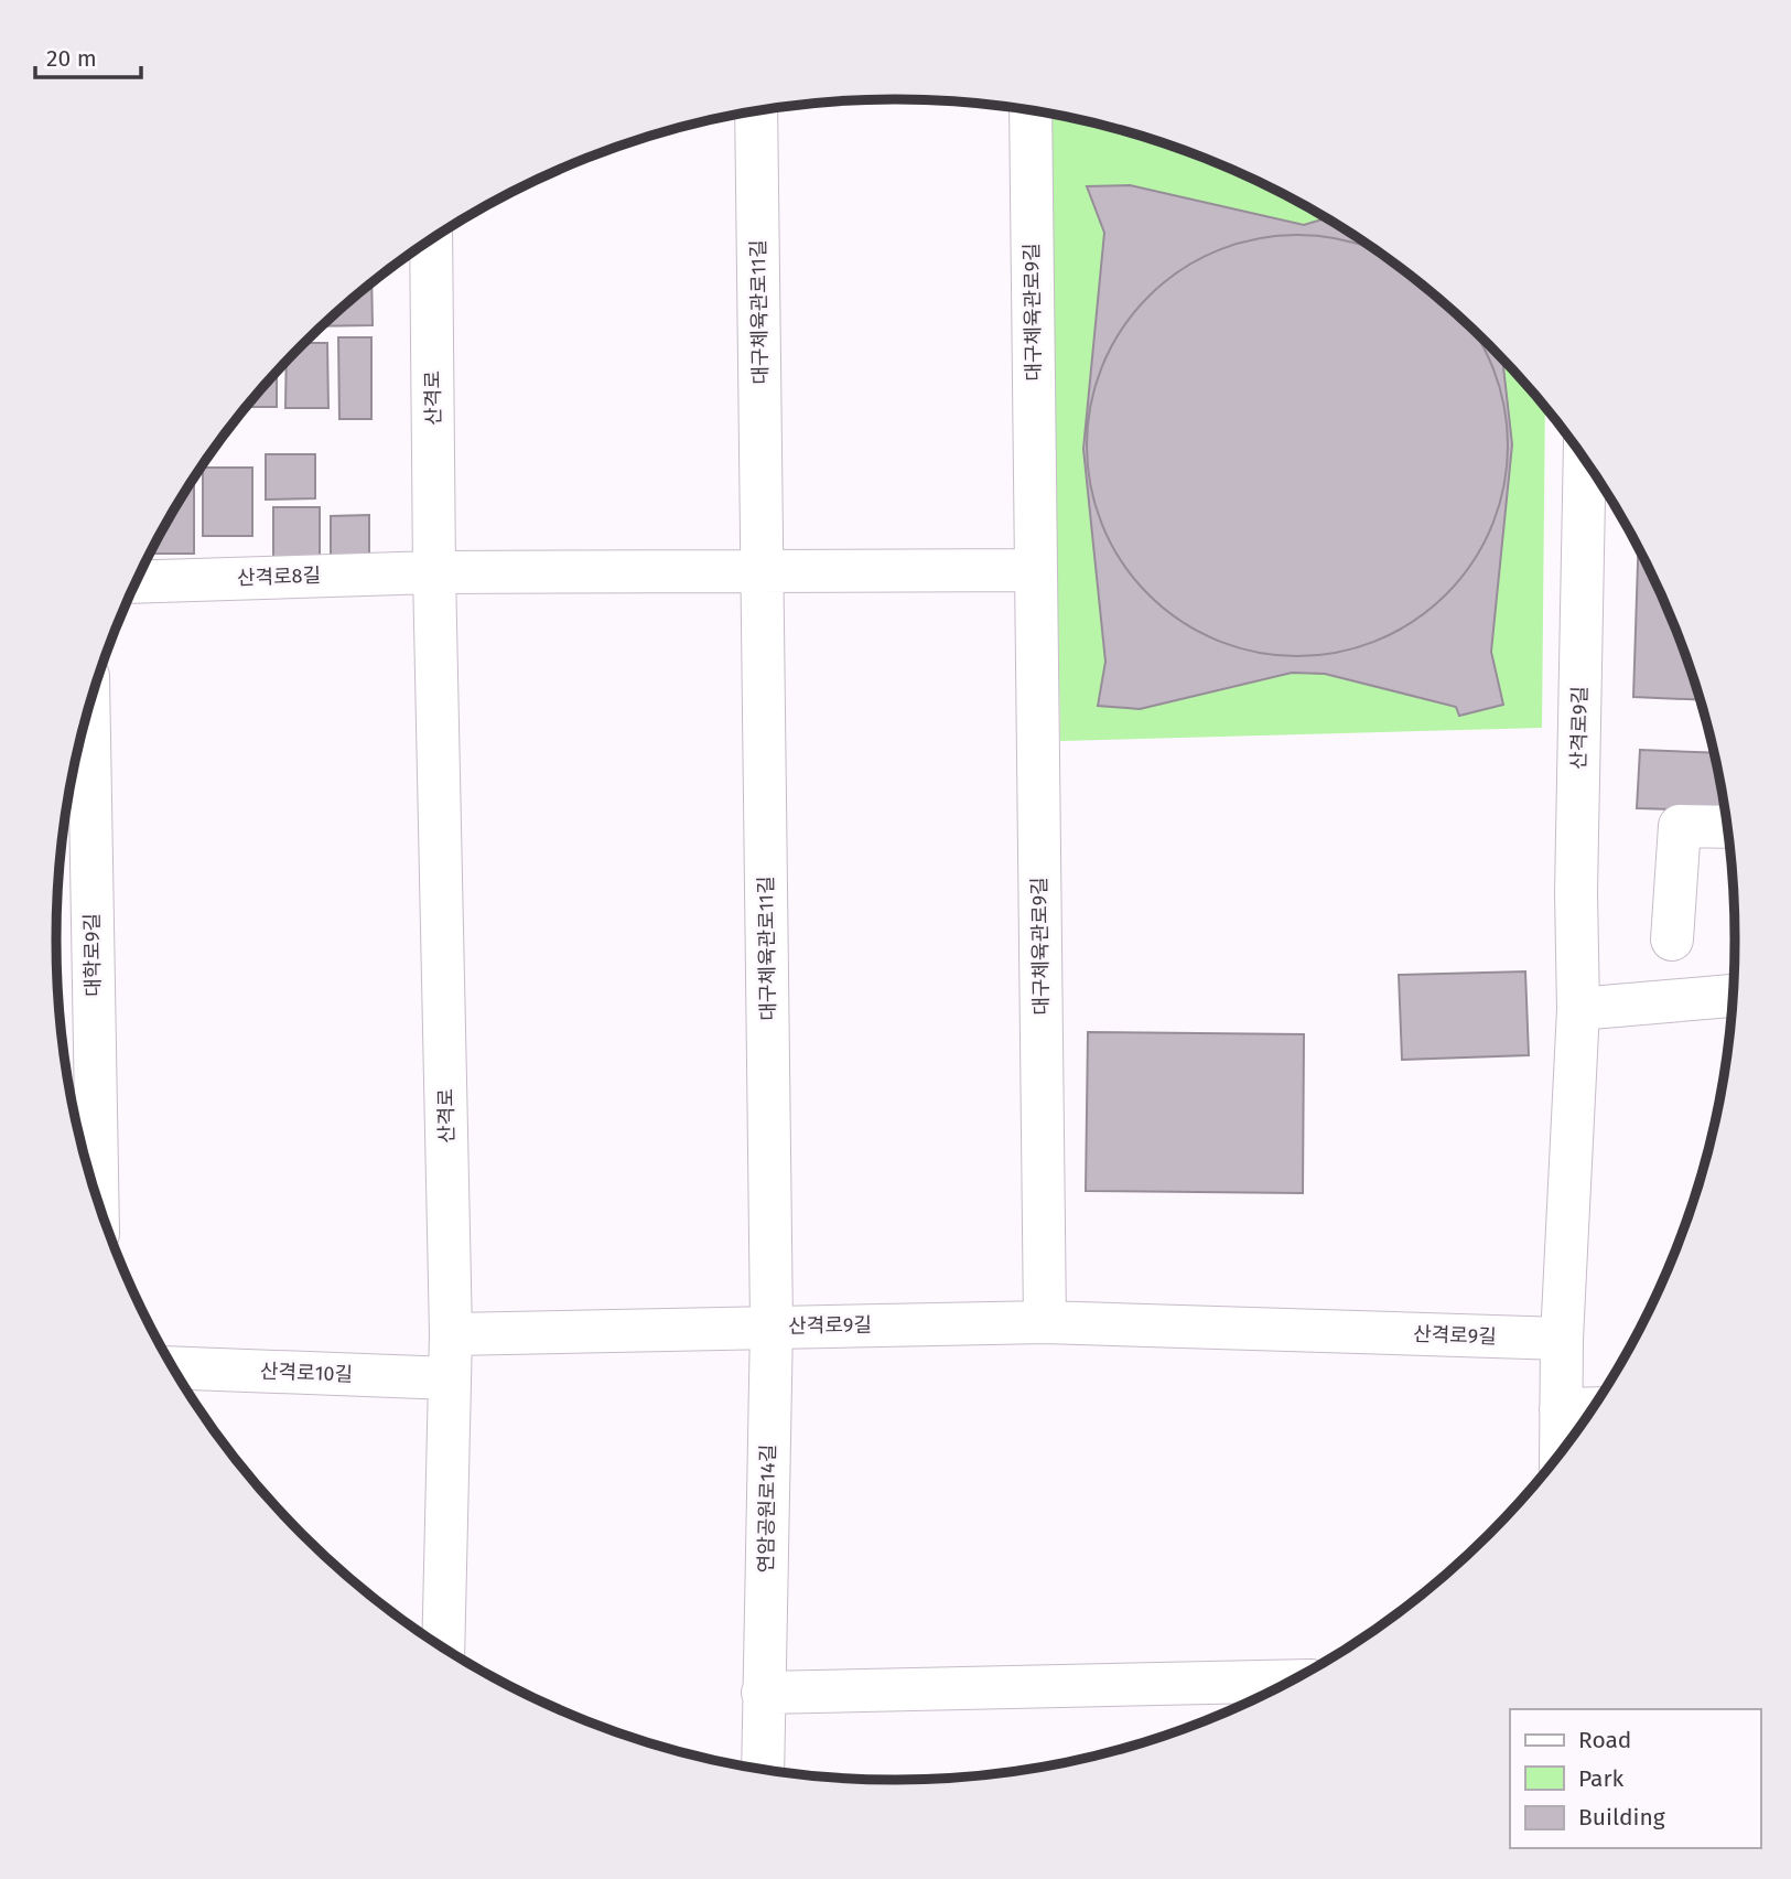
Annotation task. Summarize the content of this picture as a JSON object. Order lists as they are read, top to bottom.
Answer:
{
  "streets": {
    "street": [
      "대구체육관로11길",
      "대구체육관로9길",
      "산격로",
      "산격로8길",
      "산격로9길",
      "대학로9길",
      "산격로10길",
      "연암공원로14길"
    ]
  },
  "crossings": [
    ["대구체육관로11길", "산격로9길"],
    ["대구체육관로11길", "연암공원로14길"],
    ["대구체육관로9길", "산격로9길"],
    ["산격로", "산격로8길"],
    ["산격로", "산격로9길"],
    ["산격로", "산격로10길"],
    ["산격로9길", "연암공원로14길"]
  ],
  "legend": ["Road", "Park", "Building"],
  "scale_bar": "20 m"
}
